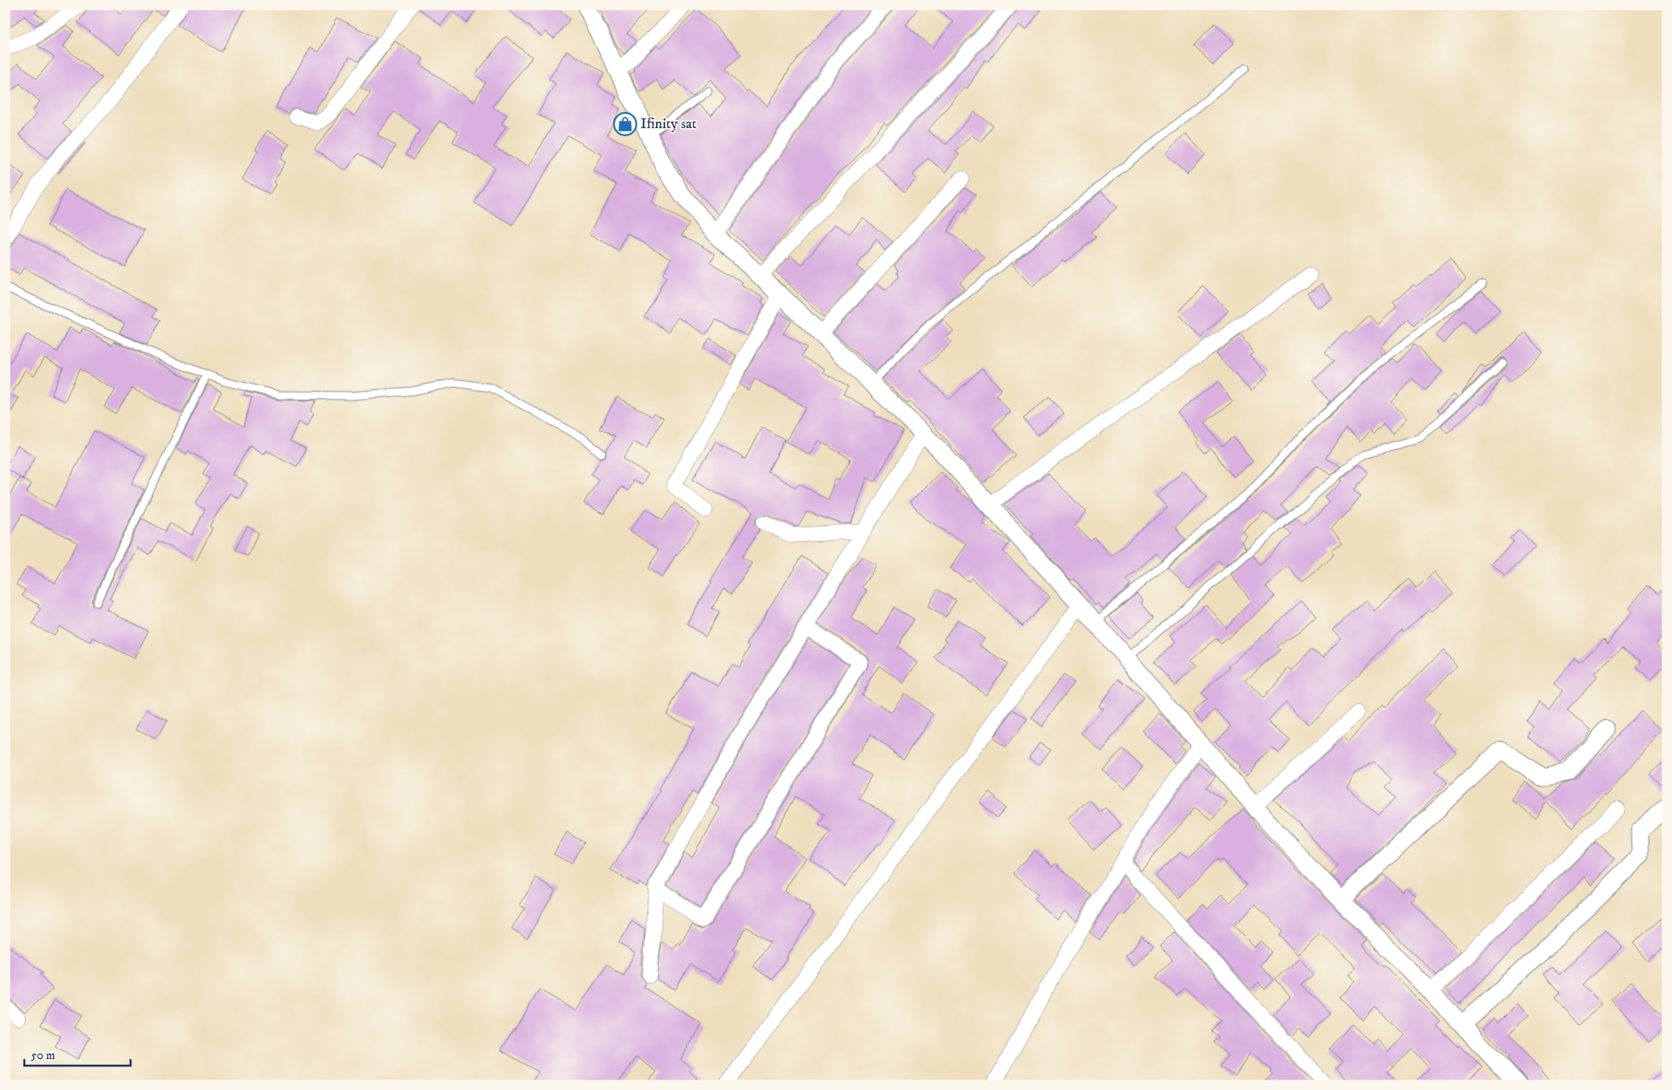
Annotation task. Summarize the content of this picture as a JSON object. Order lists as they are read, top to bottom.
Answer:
{
  "places": {
    "shop": ["Ifinity sat"]
  },
  "scale_bar": "50 m"
}
